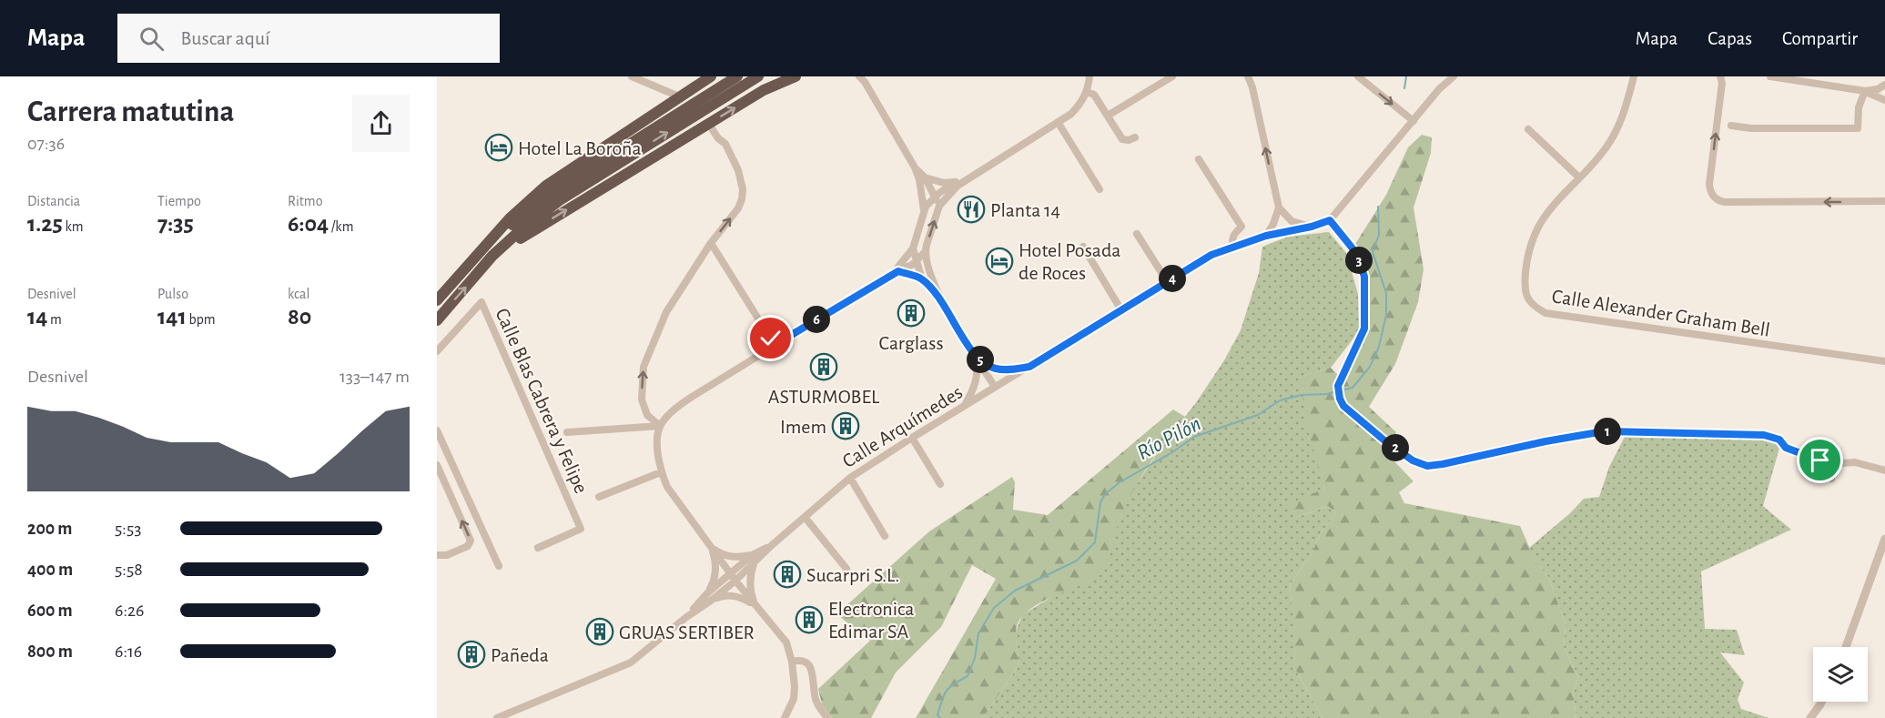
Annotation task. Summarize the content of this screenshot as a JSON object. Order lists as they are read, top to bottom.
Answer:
{
  "streets": {
    "street": ["Calle Alexander Graham Bell", "Calle Blas Cabrera y Felipe", "Calle Arquímedes"]
  },
  "water": ["Río Pilón"],
  "places": {
    "hotel": ["Hotel La Boroña", "Hotel Posada de Roces"],
    "restaurant": ["Planta 14"],
    "building": [
      "Carglass",
      "ASTURMOBEL",
      "Imem",
      "Sucarpri S.L.",
      "Electronica Edimar SA",
      "GRUAS SERTIBER",
      "Pañeda"
    ]
  },
  "page": {
    "header": "Mapa",
    "search": "Buscar aquí",
    "nav": ["Mapa", "Capas", "Compartir"],
    "heading": ["Carrera matutina", "07:36"],
    "stats": [
      ["Distancia", "1.25 km"],
      ["Tiempo", "7:35"],
      ["Ritmo", "6:04 /km"],
      ["Desnivel", "14 m"],
      ["Pulso", "141 bpm"],
      ["kcal", "80"]
    ],
    "pins": [
      "3",
      "4",
      "6",
      "5",
      "1",
      "2"
    ],
    "chart": ["Desnivel", "133–147 m"],
    "list": [
      {
        "name": "200 m",
        "note": "5:53"
      },
      {
        "name": "400 m",
        "note": "5:58"
      },
      {
        "name": "600 m",
        "note": "6:26"
      },
      {
        "name": "800 m",
        "note": "6:16"
      }
    ]
  }
}
